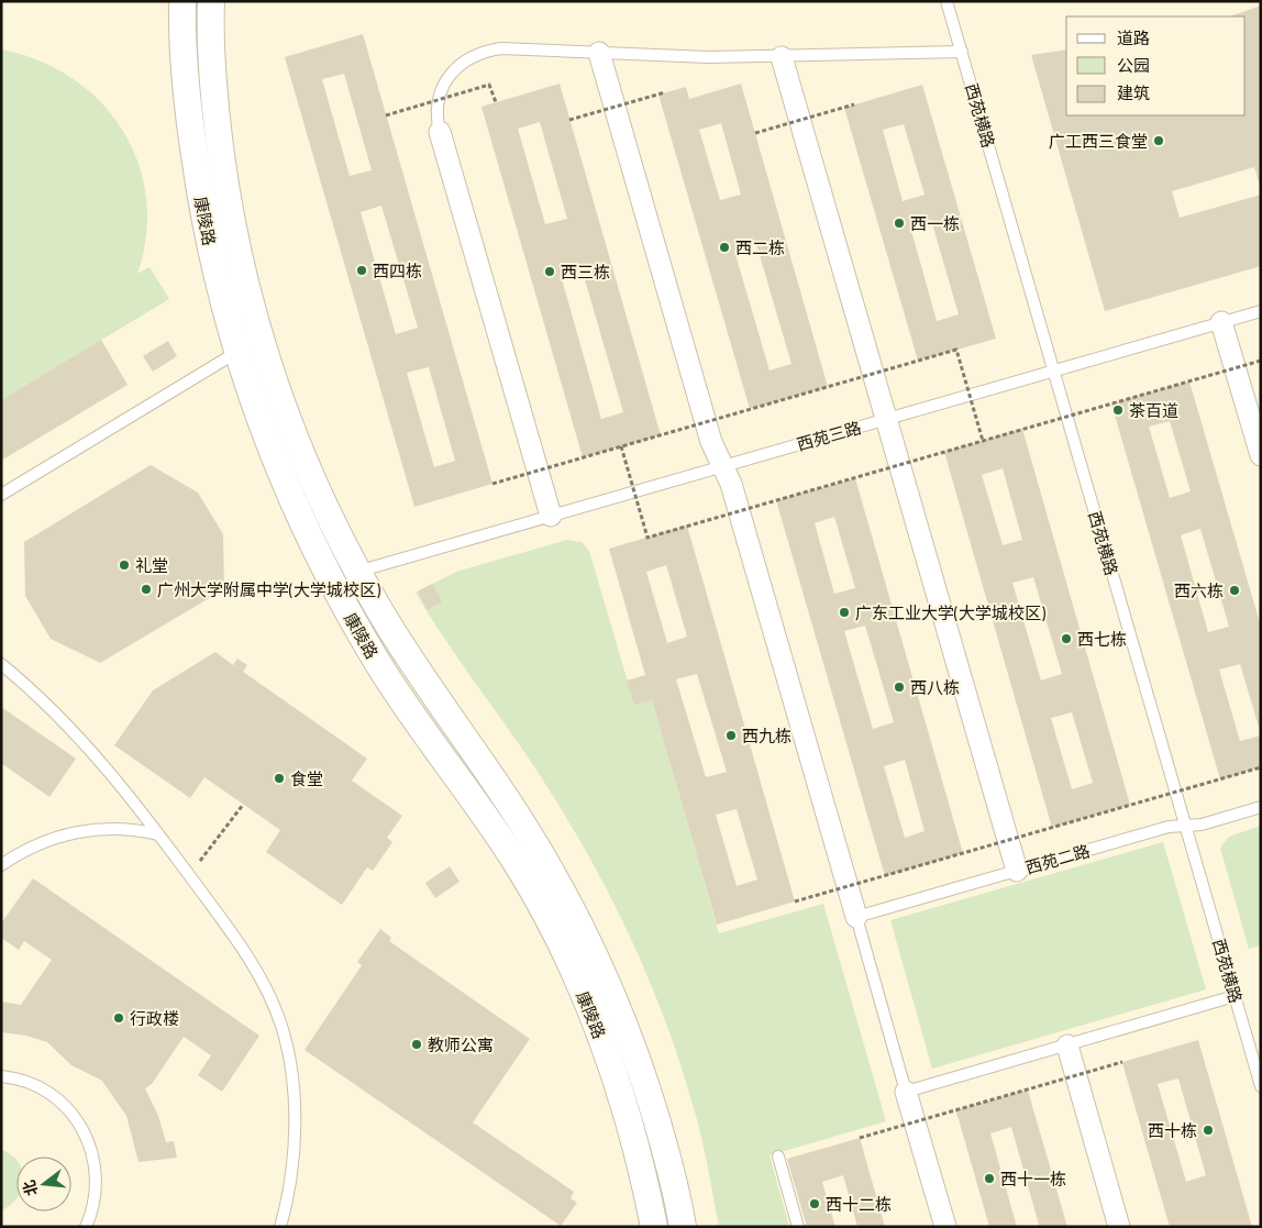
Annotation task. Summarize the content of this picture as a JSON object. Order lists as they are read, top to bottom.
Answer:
{
  "streets": {
    "street": ["康陵路"],
    "lane": ["西苑横路", "西苑三路", "西苑二路"]
  },
  "crossings": [
    ["西苑横路", "西苑三路"],
    ["西苑横路", "西苑二路"],
    ["康陵路", "西苑三路"]
  ],
  "places": [
    "广工西三食堂",
    "西一栋",
    "西二栋",
    "西四栋",
    "西三栋",
    "茶百道",
    "礼堂",
    "广州大学附属中学(大学城校区)",
    "西六栋",
    "广东工业大学(大学城校区)",
    "西七栋",
    "西八栋",
    "西九栋",
    "食堂",
    "行政楼",
    "教师公寓",
    "西十栋",
    "西十一栋",
    "西十二栋"
  ],
  "legend": ["道路", "公园", "建筑"],
  "north": "left"
}
